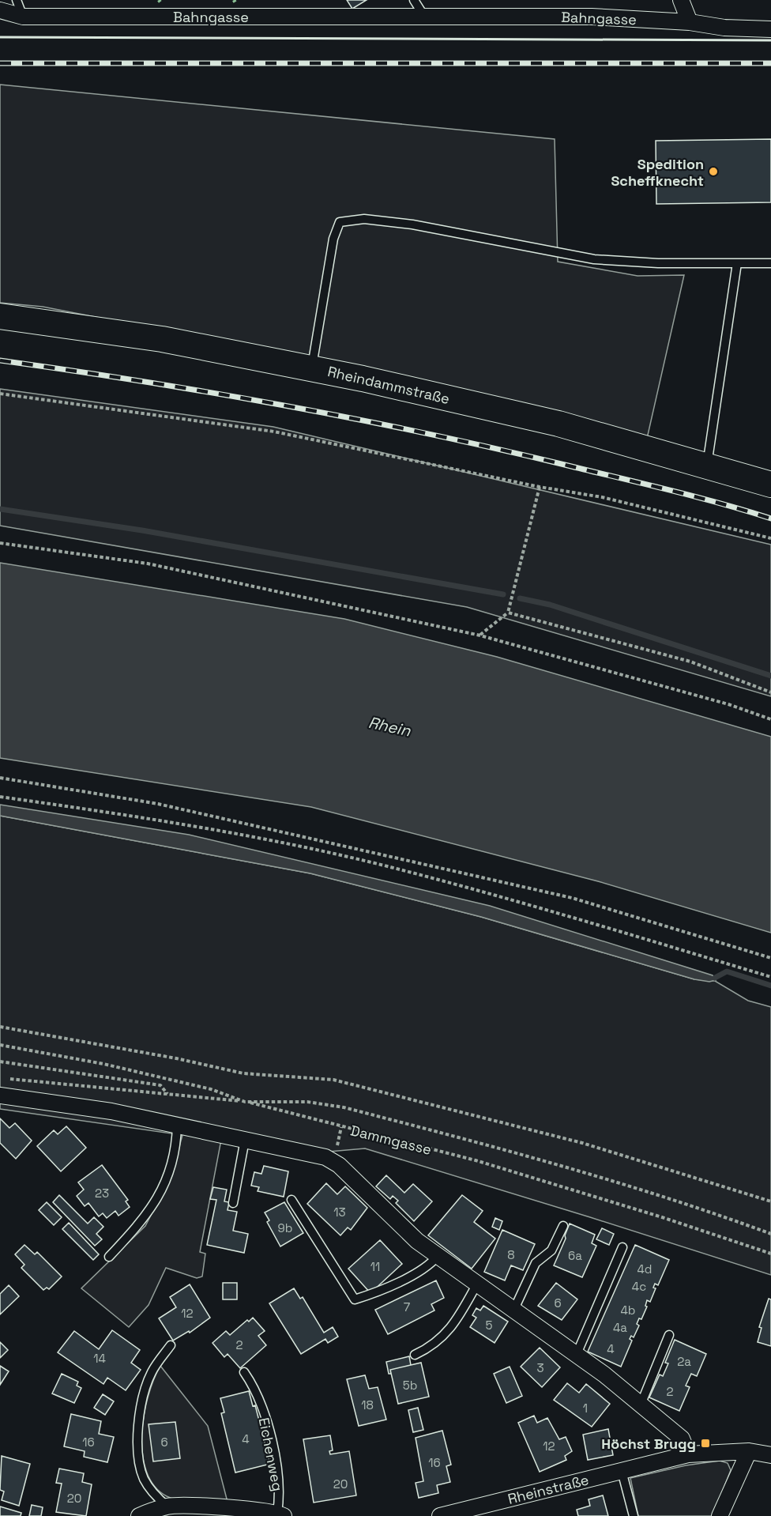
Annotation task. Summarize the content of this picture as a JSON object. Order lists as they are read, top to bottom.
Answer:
{
  "streets": {
    "main road": ["Rheindammstraße"],
    "street": ["Bahngasse", "Eichenweg", "Rheinstraße"],
    "path": ["Dammgasse"]
  },
  "water": ["Rhein"],
  "places": {
    "other": ["Spedition Scheffknecht"],
    "transit": ["Höchst Brugg"]
  },
  "house_numbers": [
    "23",
    "13",
    "9b",
    "8",
    "6a",
    "11",
    "4d",
    "4c",
    "6",
    "7",
    "4b",
    "12",
    "5",
    "4a",
    "2",
    "4",
    "14",
    "2a",
    "3",
    "5b",
    "2",
    "18",
    "1",
    "4",
    "16",
    "6",
    "12",
    "16",
    "20",
    "20"
  ]
}
